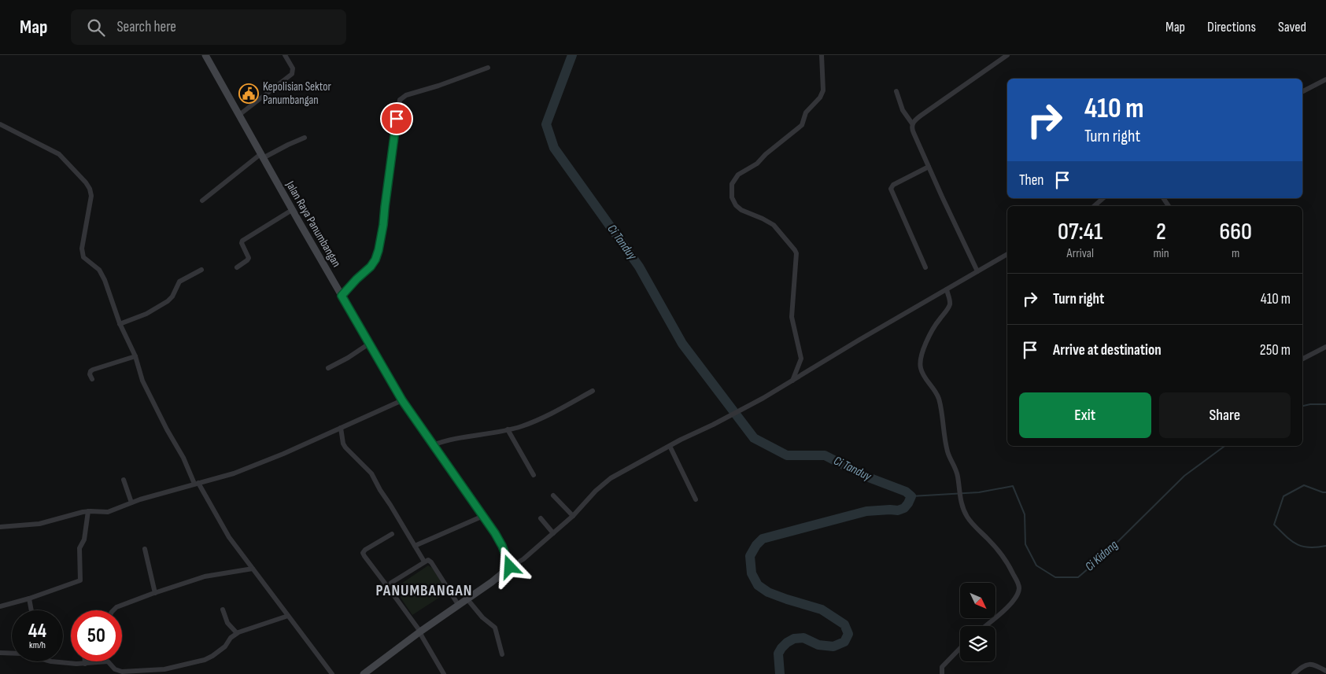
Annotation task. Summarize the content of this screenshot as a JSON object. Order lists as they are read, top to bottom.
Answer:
{
  "streets": {
    "main road": ["Jalan Raya Panumbangan"]
  },
  "districts": ["PANUMBANGAN"],
  "water": ["Ci Tanduy", "Ci Kidang"],
  "places": {
    "public building": ["Kepolisian Sektor Panumbangan"]
  },
  "north": "bottom right",
  "page": {
    "header": "Map",
    "search": "Search here",
    "nav": ["Map", "Directions", "Saved"],
    "turn": ["410 m", "Turn right"],
    "then": "Then",
    "eta": [
      "07:41",
      "Arrival",
      "2",
      "min",
      "660",
      "m"
    ],
    "list": [
      {
        "name": "Turn right",
        "value": "410 m"
      },
      {
        "name": "Arrive at destination",
        "value": "250 m"
      }
    ],
    "buttons": ["Exit", "Share"],
    "speed": "44 km/h",
    "limit": "50"
  }
}
